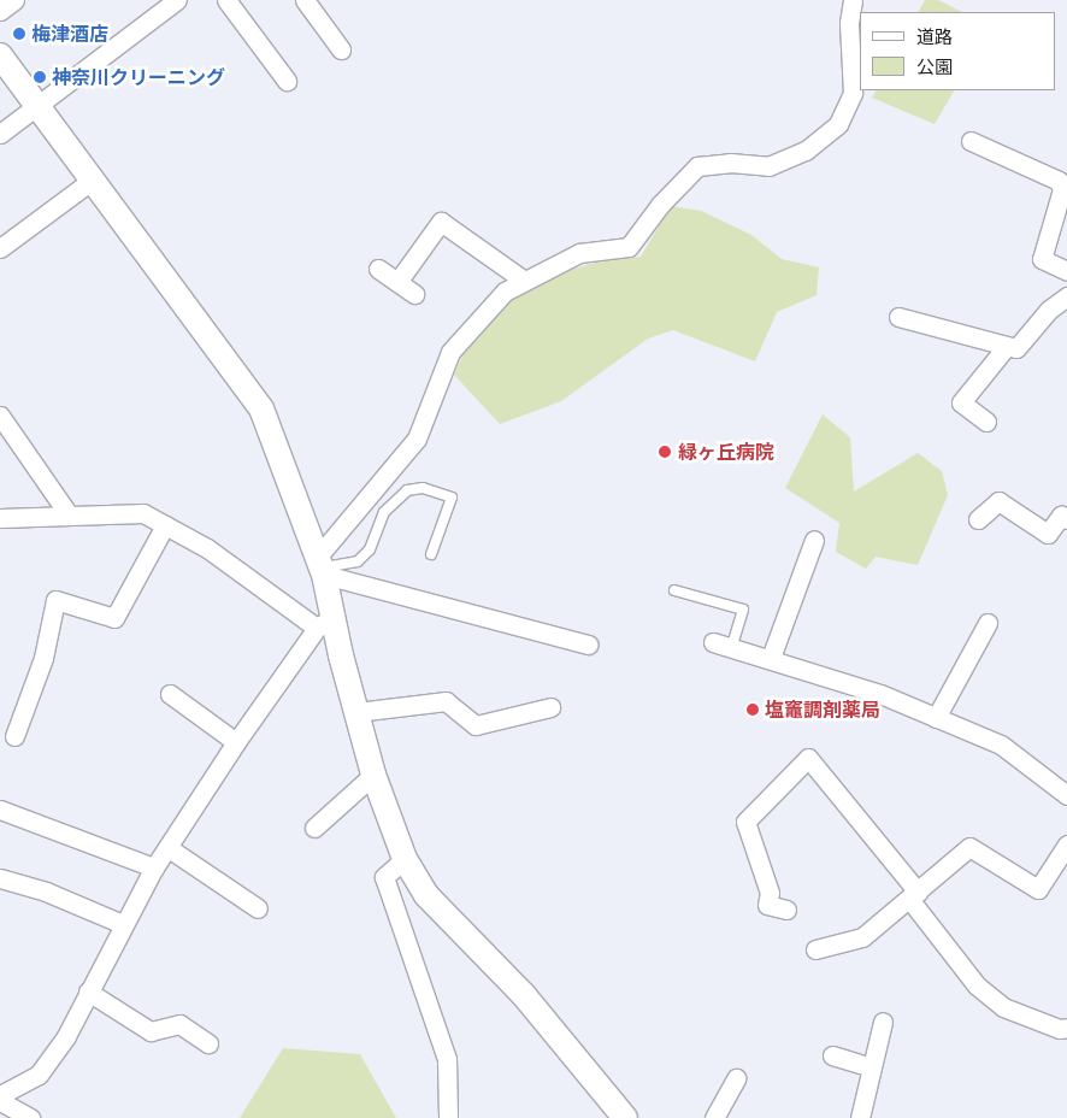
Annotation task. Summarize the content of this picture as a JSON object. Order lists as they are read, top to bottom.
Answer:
{
  "places": [
    "梅津酒店",
    "神奈川クリーニング",
    "緑ヶ丘病院",
    "塩竈調剤薬局"
  ],
  "legend": ["道路", "公園"]
}
